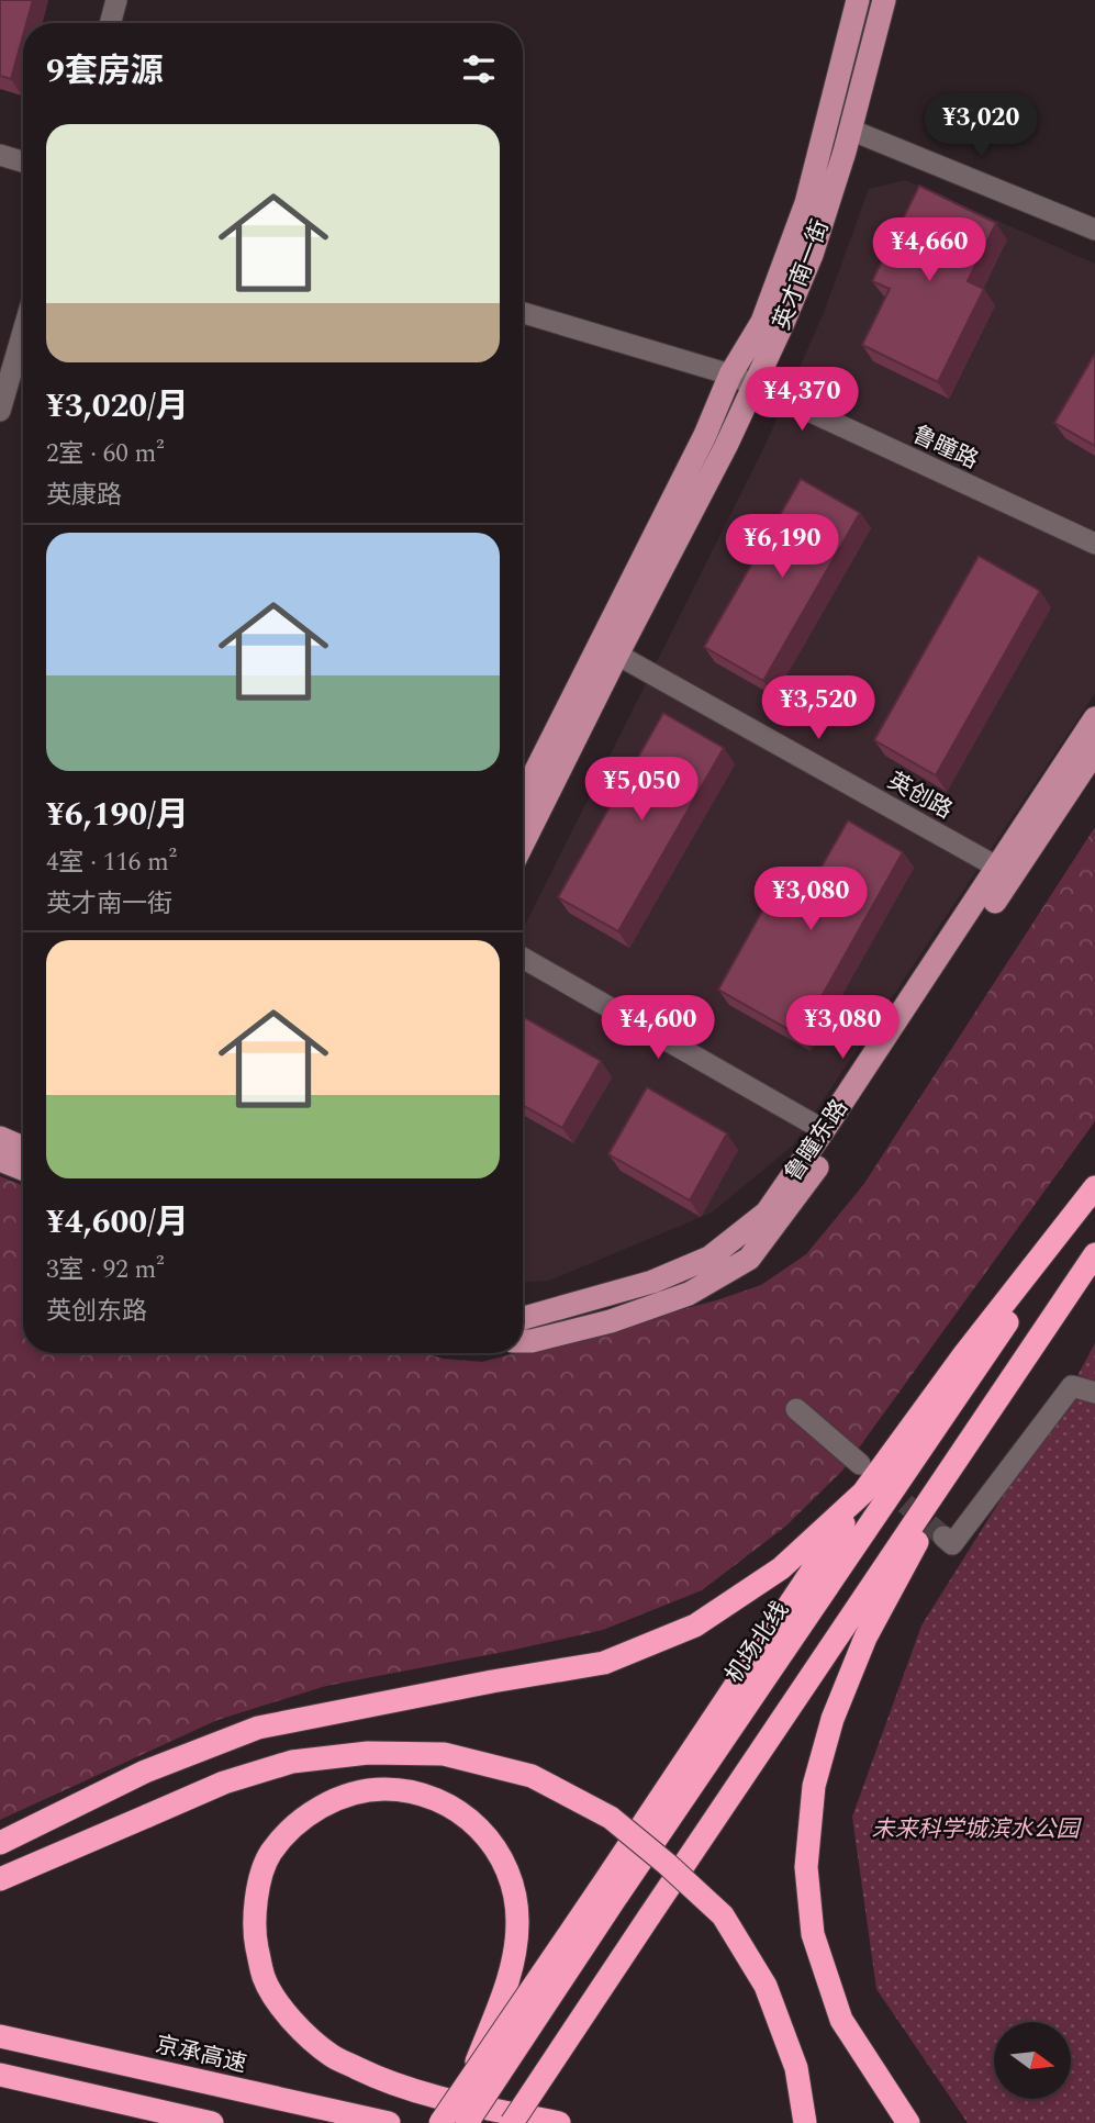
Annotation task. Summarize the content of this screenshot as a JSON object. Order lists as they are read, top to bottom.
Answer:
{
  "streets": {
    "highway": ["机场北线", "京承高速"],
    "main road": ["英才南一街", "鲁瞳东路"],
    "street": ["鲁瞳路", "英创路"]
  },
  "crossings": [
    ["英才南一街", "鲁瞳路"],
    ["英才南一街", "英创路"],
    ["英创路", "鲁瞳东路"]
  ],
  "parks": ["未来科学城滨水公园"],
  "north": "right",
  "page": {
    "heading": "9套房源",
    "price": [
      "¥3,020",
      "¥4,660",
      "¥4,370",
      "¥6,190",
      "¥3,520",
      "¥5,050",
      "¥3,080",
      "¥4,600",
      "¥3,080"
    ],
    "list": [
      {
        "name": "¥3,020/月",
        "note": "2室 · 60 m² · 英康路"
      },
      {
        "name": "¥6,190/月",
        "note": "4室 · 116 m² · 英才南一街"
      },
      {
        "name": "¥4,600/月",
        "note": "3室 · 92 m² · 英创东路"
      }
    ]
  }
}
